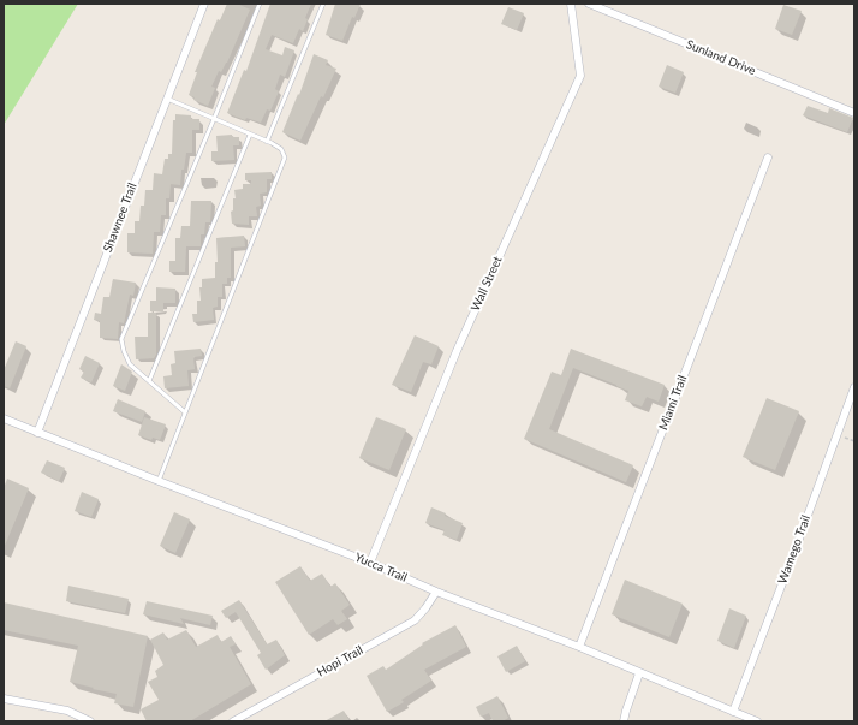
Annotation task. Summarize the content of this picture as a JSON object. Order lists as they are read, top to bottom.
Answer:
{
  "streets": {
    "street": [
      "Sunland Drive",
      "Shawnee Trail",
      "Wall Street",
      "Miami Trail",
      "Wamego Trail",
      "Yucca Trail",
      "Hopi Trail"
    ]
  },
  "crossings": [
    ["Shawnee Trail", "Yucca Trail"],
    ["Wall Street", "Yucca Trail"],
    ["Miami Trail", "Yucca Trail"],
    ["Wamego Trail", "Yucca Trail"],
    ["Yucca Trail", "Hopi Trail"]
  ]
}
